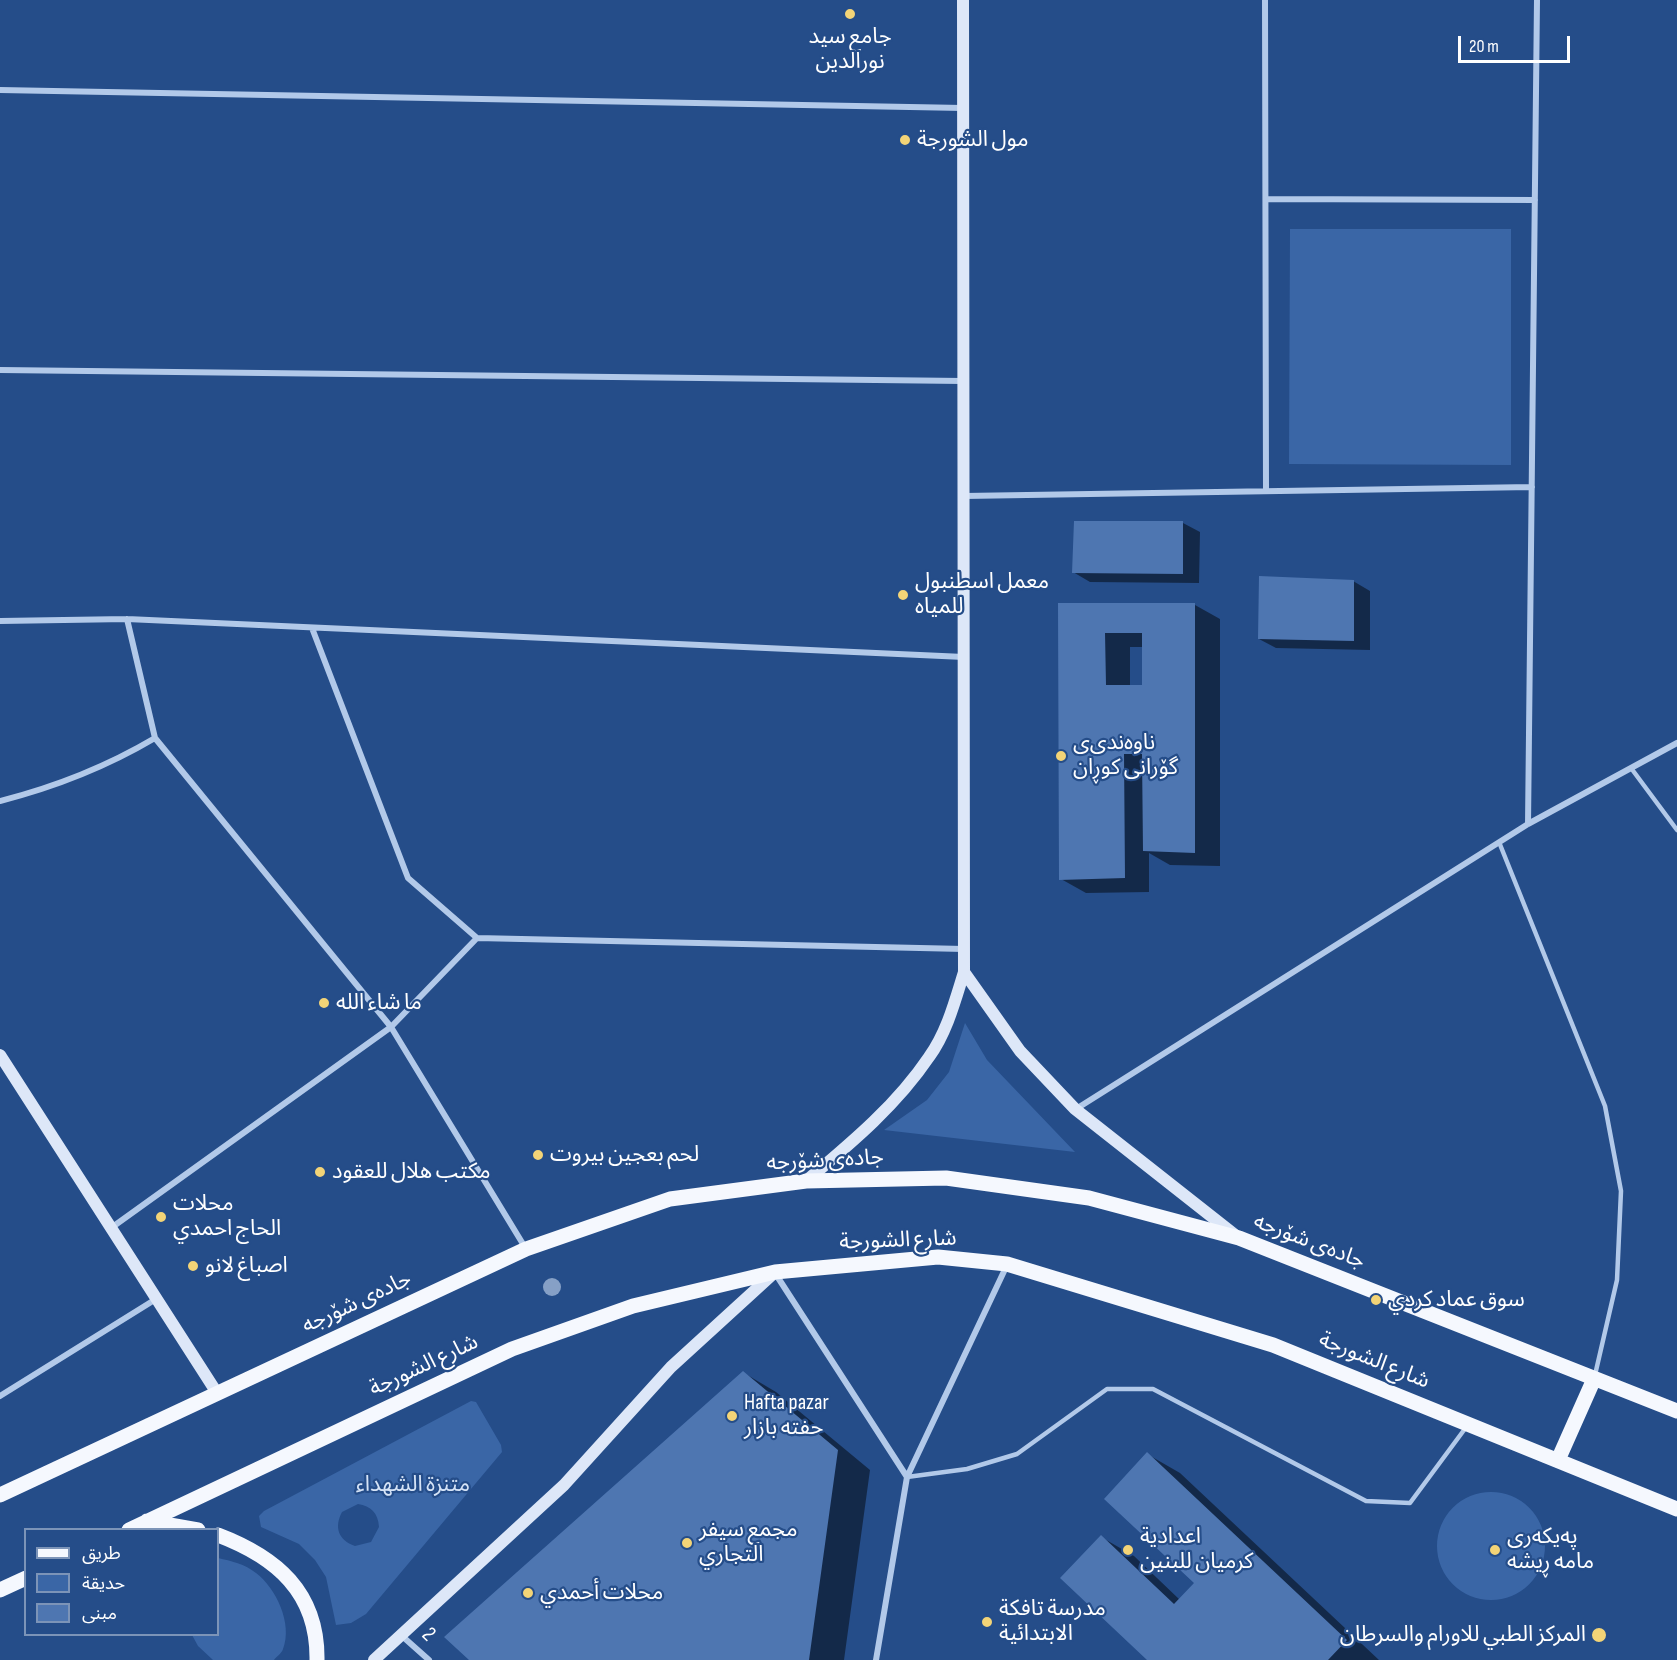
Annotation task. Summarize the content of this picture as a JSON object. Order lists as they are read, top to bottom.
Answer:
{
  "streets": {
    "main road": ["جادەی شۆرجە", "شارع الشورجة"],
    "street": ["2"]
  },
  "parks": ["متنزة الشهداء"],
  "places": [
    "جامع سيد نورالدين",
    "مول الشورجة",
    "معمل اسطنبول للمياه",
    "ناوەندی‌ی گۆرانی کوڕان",
    "ما شاء الله",
    "لحم بعجين بيروت",
    "مكتب هلال للعقود",
    "محلات الحاج احمدي",
    "اصباغ لانو",
    "سوق عماد کردي",
    "Hafta pazar حفته بازار",
    "مجمع سيفر التجاري",
    "اعدادية كرميان للبنين",
    "پەیکەری مامە ڕیشە",
    "محلات أحمدي",
    "مدرسة تافكة الابتدائية",
    "المركز الطبي للاورام والسرطان"
  ],
  "legend": ["طريق", "حديقة", "مبنى"],
  "scale_bar": "20 m"
}
